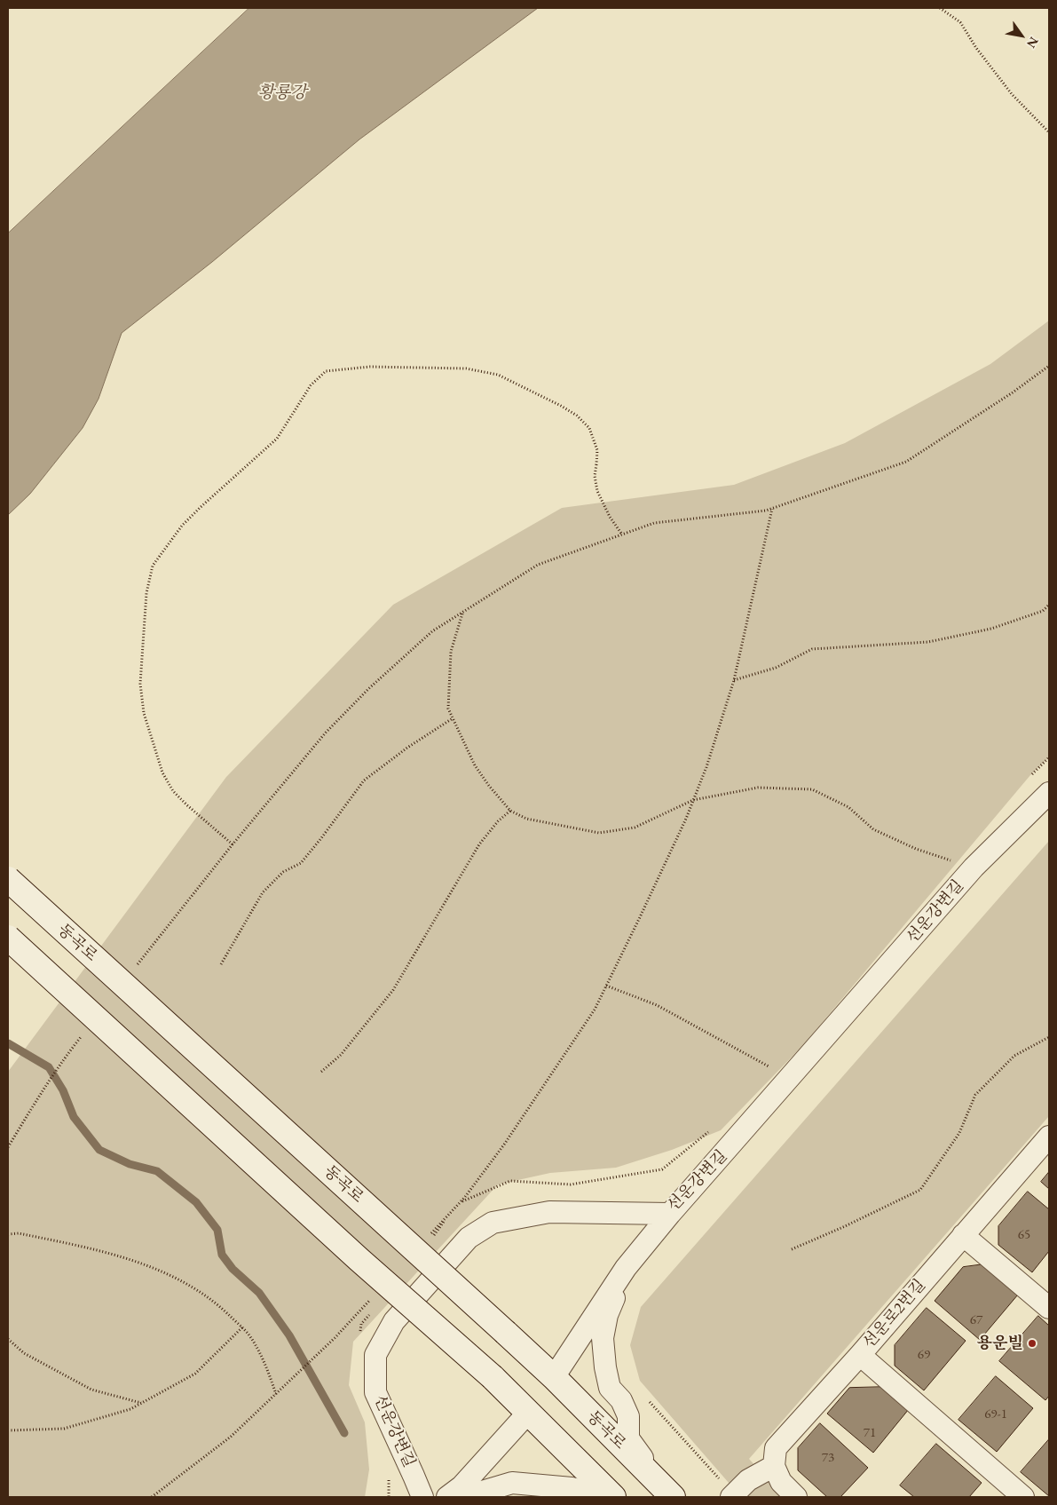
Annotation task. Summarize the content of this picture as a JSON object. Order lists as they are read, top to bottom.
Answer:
{
  "streets": {
    "main road": ["동곡로"],
    "street": ["선운강변길", "선운로2번길"]
  },
  "water": ["황룡강"],
  "places": ["용운빌"],
  "house_numbers": [
    "65",
    "67",
    "69",
    "69-1",
    "71",
    "73"
  ],
  "north": "bottom right"
}
